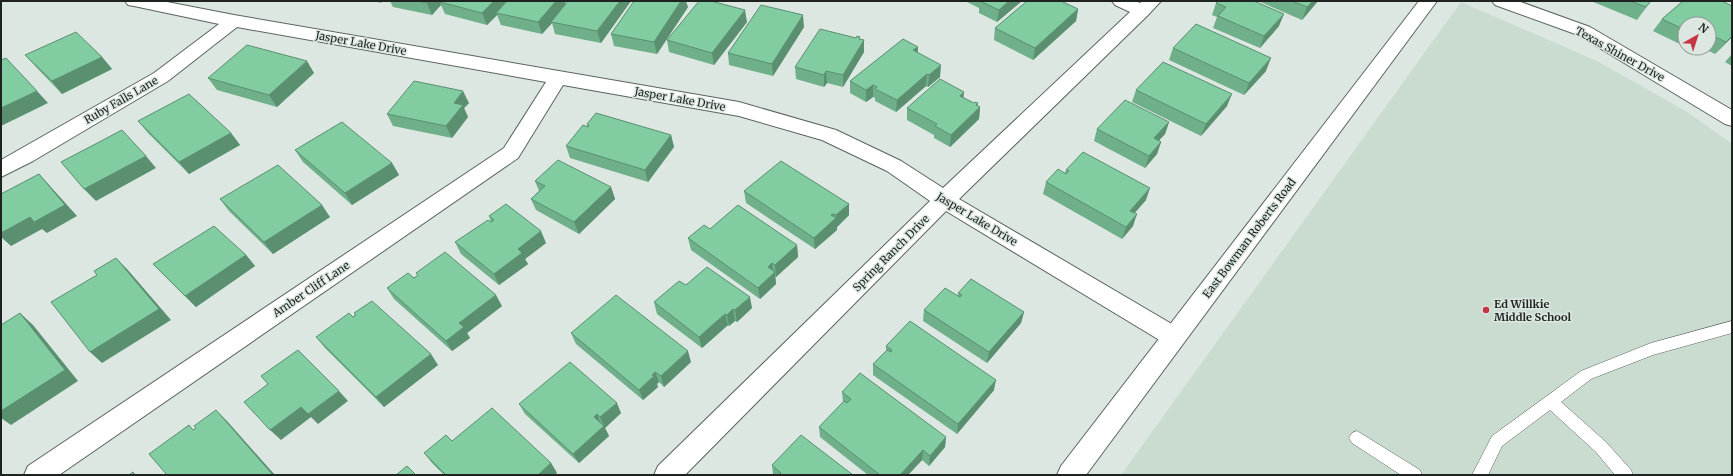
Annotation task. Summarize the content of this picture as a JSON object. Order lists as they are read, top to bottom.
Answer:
{
  "streets": {
    "street": [
      "Jasper Lake Drive",
      "Texas Shiner Drive",
      "Ruby Falls Lane",
      "East Bowman Roberts Road",
      "Spring Ranch Drive",
      "Amber Cliff Lane"
    ]
  },
  "crossings": [
    ["Jasper Lake Drive", "Ruby Falls Lane"],
    ["Jasper Lake Drive", "East Bowman Roberts Road"],
    ["Jasper Lake Drive", "Spring Ranch Drive"],
    ["Jasper Lake Drive", "Amber Cliff Lane"]
  ],
  "places": ["Ed Willkie Middle School"],
  "north": "top right"
}
